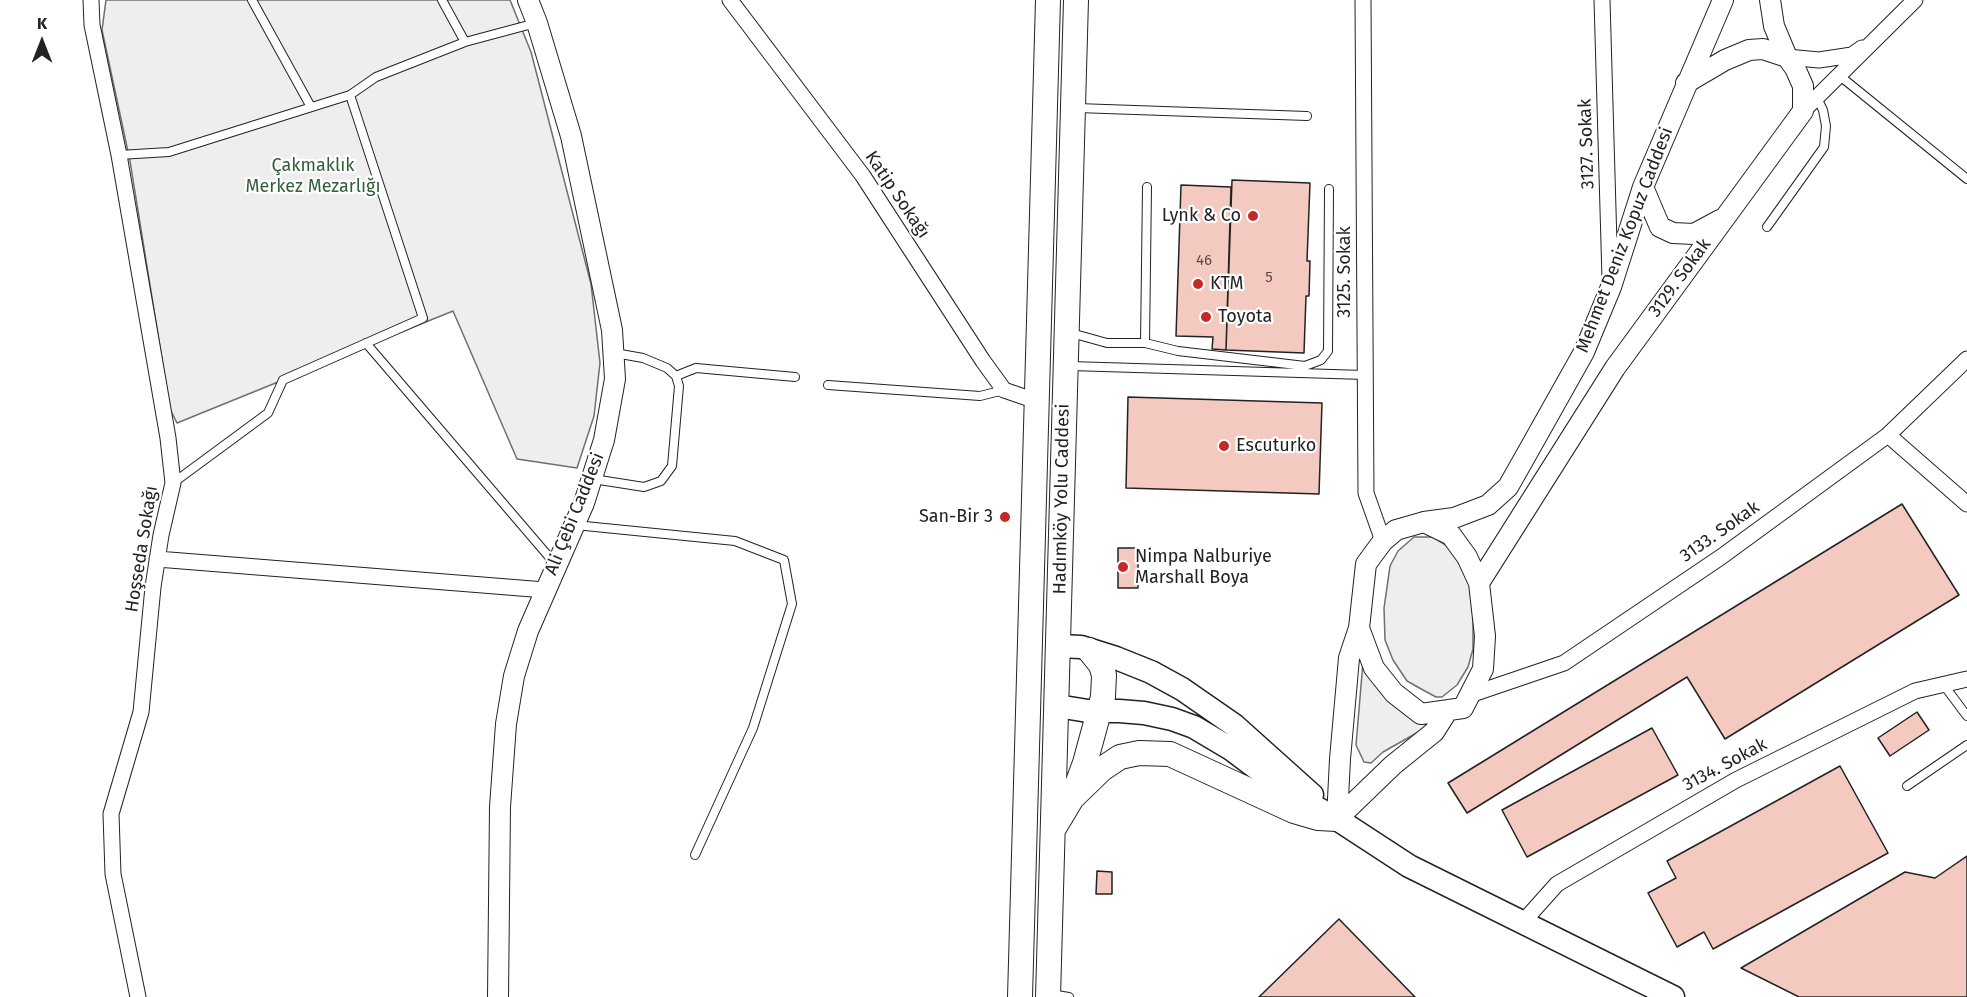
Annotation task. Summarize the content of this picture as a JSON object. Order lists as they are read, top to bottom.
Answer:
{
  "streets": {
    "main road": ["Hadımköy Yolu Caddesi"],
    "street": [
      "3127. Sokak",
      "Katip Sokağı",
      "Mehmet Deniz Kopuz Caddesi",
      "3125. Sokak",
      "3129. Sokak",
      "Ali Çebi Caddesi",
      "3133. Sokak",
      "Hoşseda Sokağı",
      "3134. Sokak"
    ]
  },
  "crossings": [
    ["3127. Sokak", "Mehmet Deniz Kopuz Caddesi"],
    ["Mehmet Deniz Kopuz Caddesi", "3125. Sokak"],
    ["Mehmet Deniz Kopuz Caddesi", "3129. Sokak"],
    ["Mehmet Deniz Kopuz Caddesi", "3133. Sokak"],
    ["3125. Sokak", "3129. Sokak"],
    ["3125. Sokak", "3133. Sokak"],
    ["3129. Sokak", "3133. Sokak"]
  ],
  "parks": ["Çakmaklık Merkez Mezarlığı"],
  "places": [
    "Lynk & Co",
    "KTM",
    "Toyota",
    "Escuturko",
    "San-Bir 3",
    "Nimpa Nalburiye Marshall Boya"
  ],
  "house_numbers": ["46", "5"],
  "north": "top"
}
